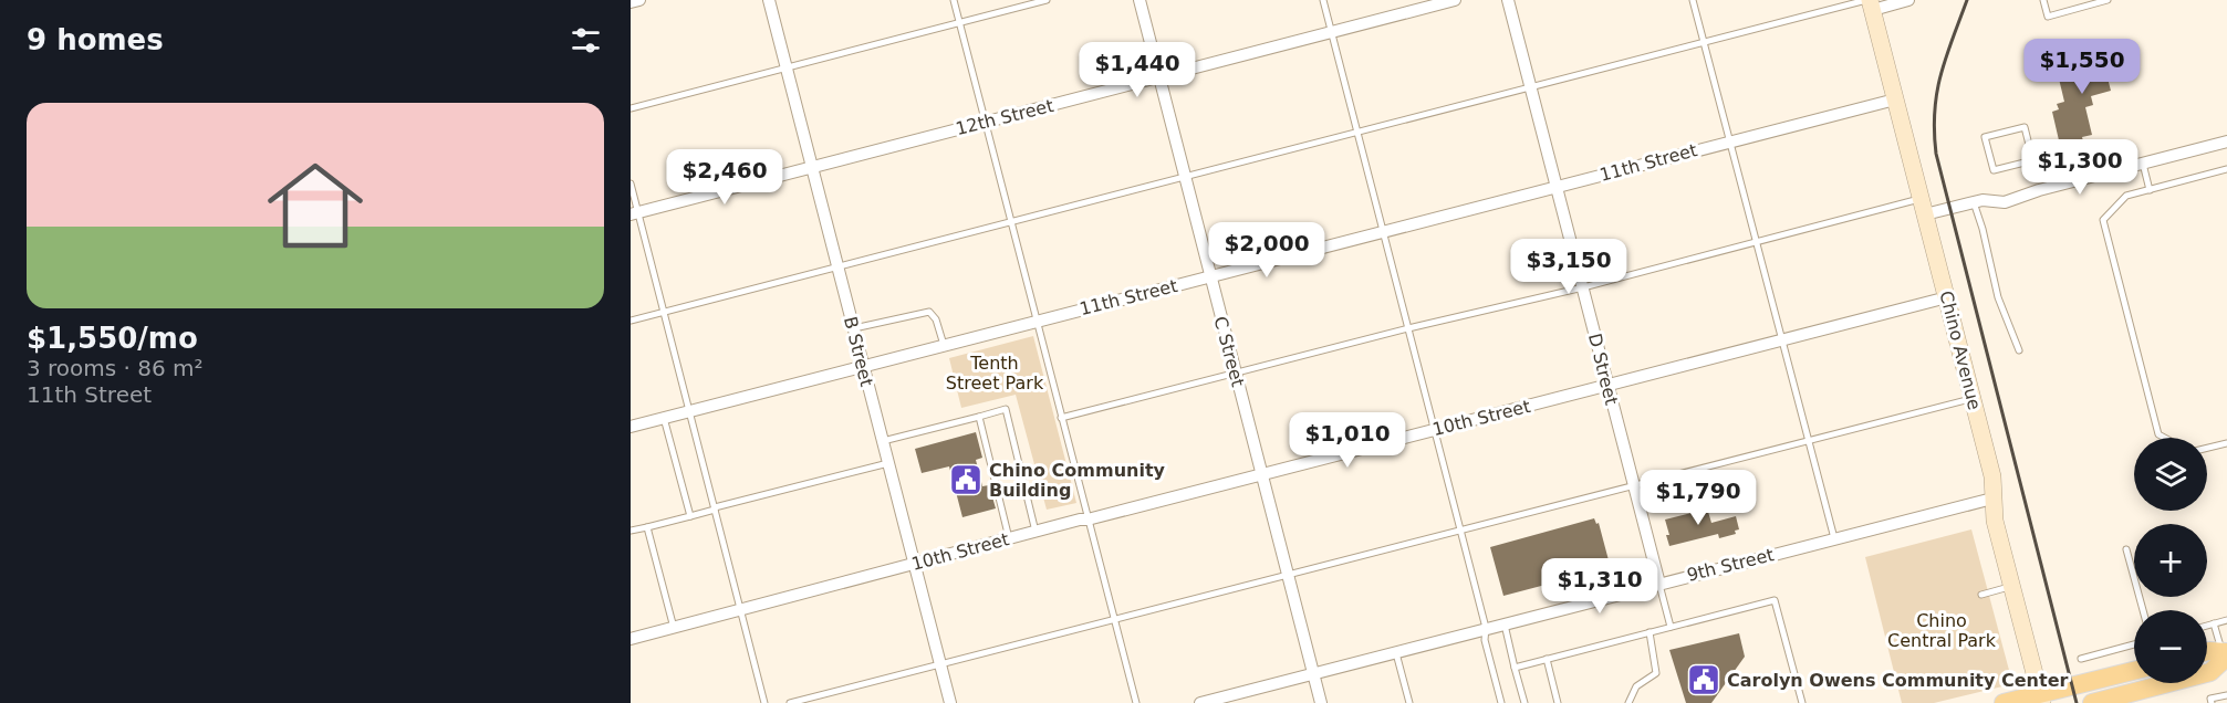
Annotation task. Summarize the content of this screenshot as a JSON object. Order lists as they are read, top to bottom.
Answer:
{
  "streets": {
    "main road": ["Chino Avenue"],
    "street": [
      "12th Street",
      "11th Street",
      "B Street",
      "C Street",
      "D Street",
      "10th Street",
      "9th Street"
    ]
  },
  "crossings": [
    ["12th Street", "B Street"],
    ["12th Street", "C Street"],
    ["11th Street", "Chino Avenue"],
    ["11th Street", "B Street"],
    ["11th Street", "C Street"],
    ["11th Street", "D Street"],
    ["Chino Avenue", "10th Street"],
    ["Chino Avenue", "9th Street"],
    ["B Street", "10th Street"],
    ["C Street", "10th Street"],
    ["C Street", "9th Street"],
    ["D Street", "10th Street"],
    ["D Street", "9th Street"]
  ],
  "parks": ["Tenth Street Park", "Chino Central Park"],
  "places": {
    "public building": ["Chino Community Building", "Carolyn Owens Community Center"]
  },
  "page": {
    "heading": "9 homes",
    "price": [
      "$1,550",
      "$1,440",
      "$1,300",
      "$2,460",
      "$2,000",
      "$3,150",
      "$1,010",
      "$1,790",
      "$1,310"
    ],
    "list": [
      {
        "name": "$1,550/mo",
        "note": "3 rooms · 86 m² · 11th Street"
      }
    ],
    "map_buttons": ["+", "−"]
  }
}
